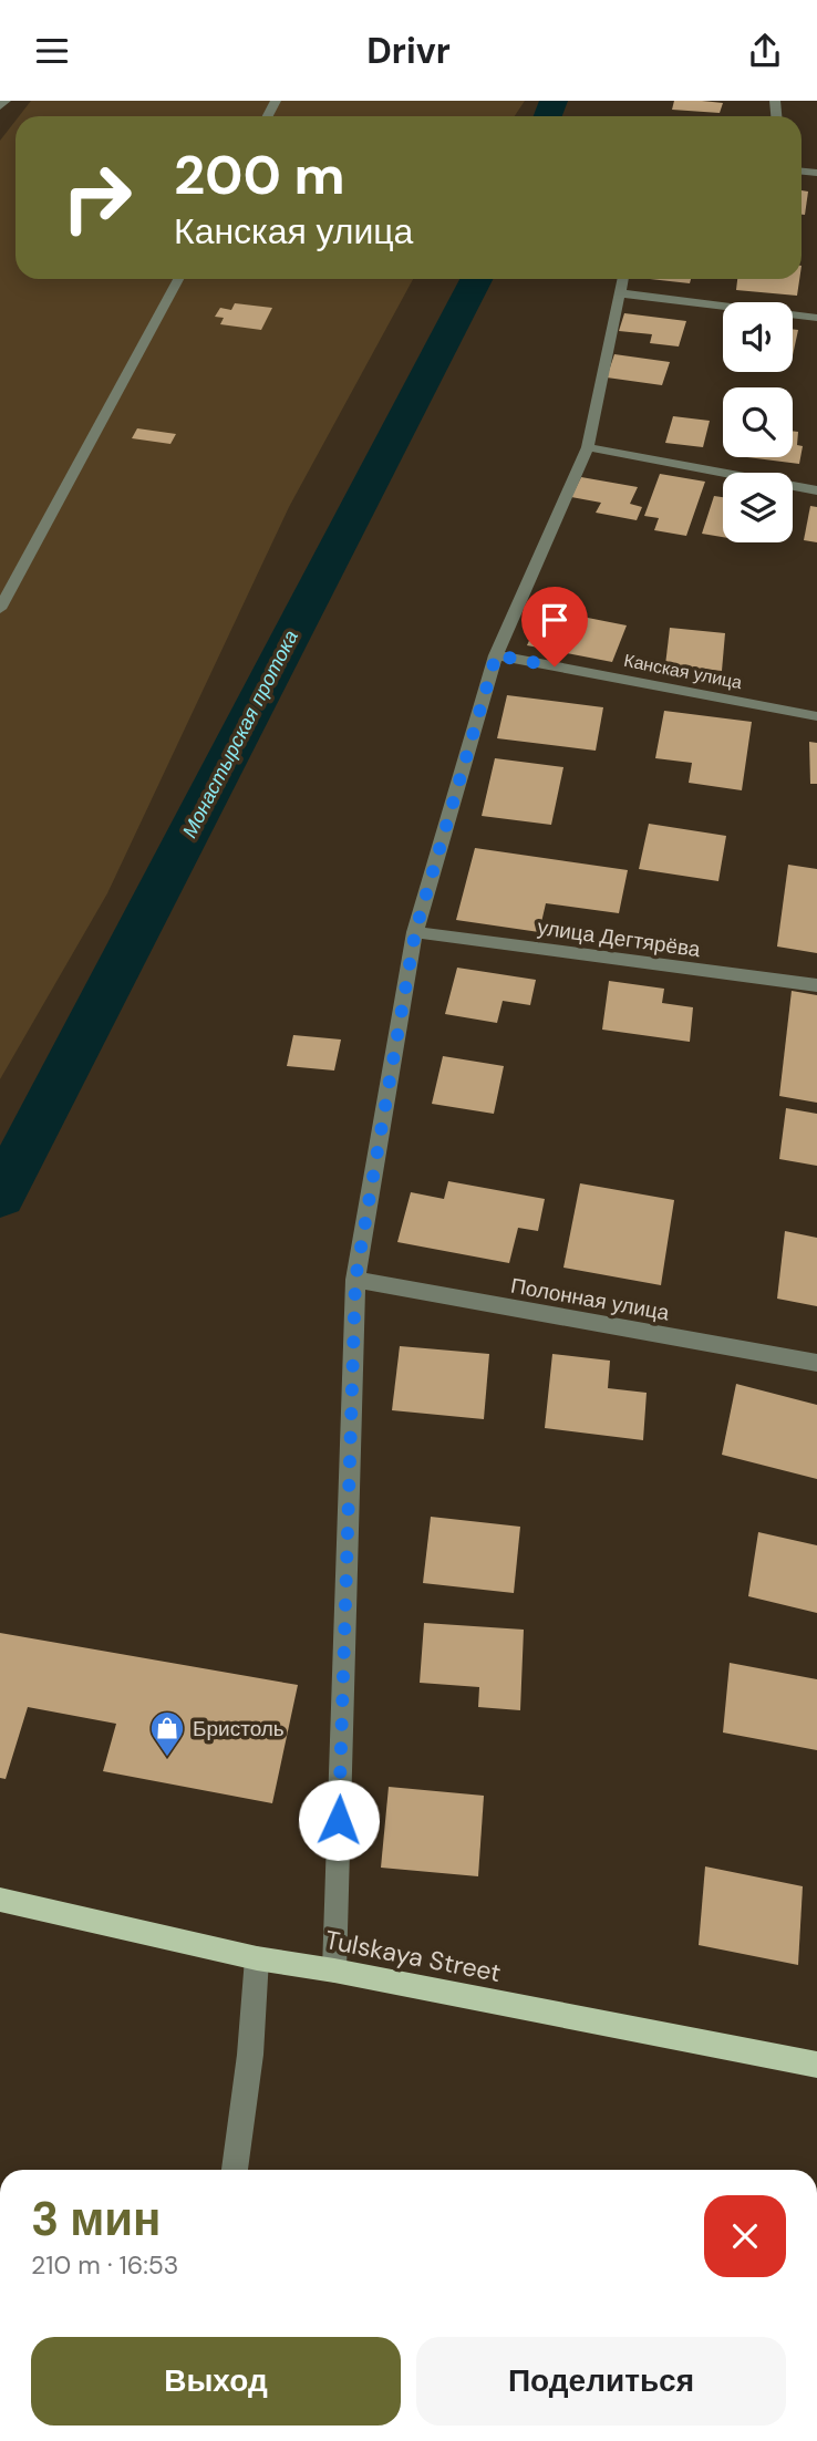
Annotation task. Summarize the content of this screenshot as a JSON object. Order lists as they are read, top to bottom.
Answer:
{
  "streets": {
    "main road": ["Tulskaya Street"],
    "street": ["Канская улица", "улица Дегтярёва", "Полонная улица"]
  },
  "water": ["Монастырская протока"],
  "places": {
    "shop": ["Бристоль"]
  },
  "page": {
    "header": "Drivr",
    "turn": ["200 m", "Канская улица"],
    "heading": ["3 мин", "210 m · 16:53"],
    "buttons": ["Выход", "Поделиться"]
  }
}
